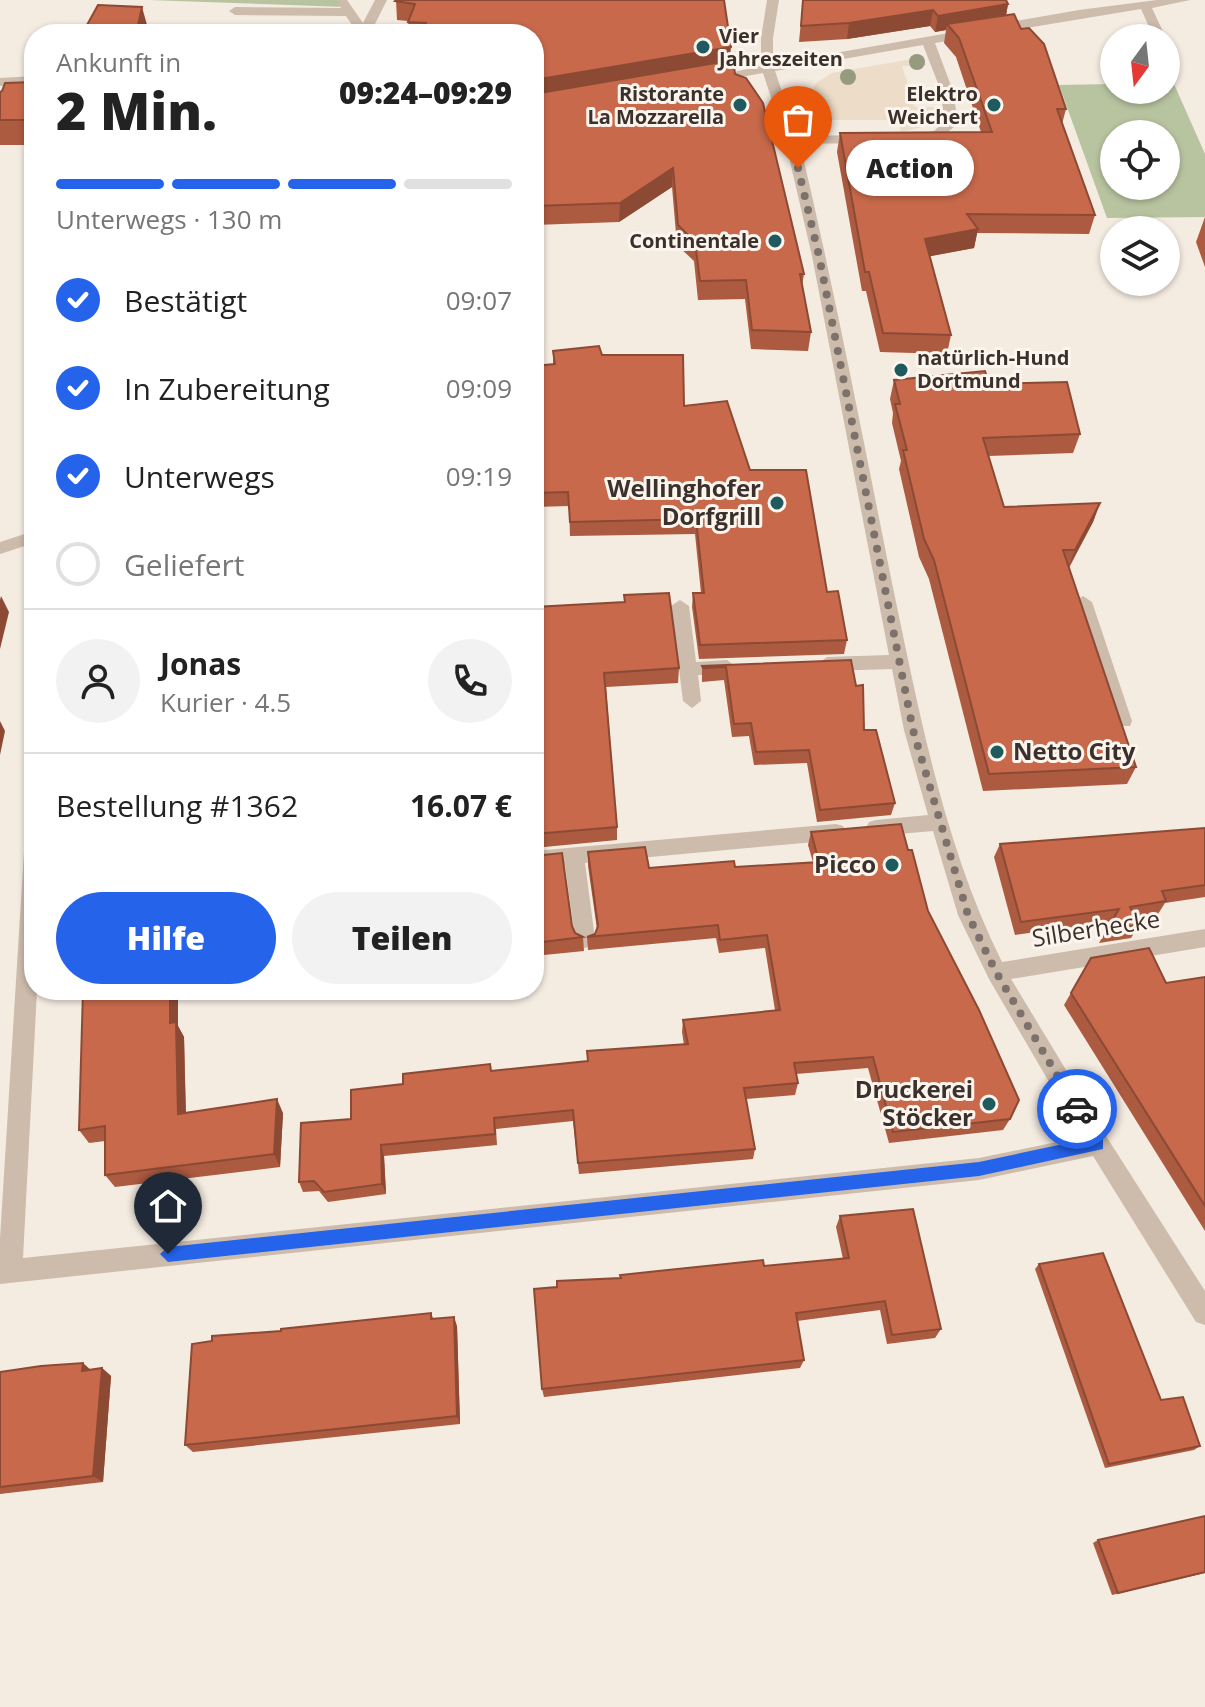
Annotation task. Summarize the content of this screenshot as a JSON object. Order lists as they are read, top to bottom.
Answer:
{
  "streets": {
    "street": ["Silberhecke"]
  },
  "places": [
    "Vier Jahreszeiten",
    "Ristorante La Mozzarella",
    "Elektro Weichert",
    "Action",
    "Continentale",
    "natürlich-Hund Dortmund",
    "Wellinghofer Dorfgrill",
    "Netto City",
    "Picco",
    "Druckerei Stöcker"
  ],
  "north": "bottom",
  "page": {
    "heading": ["2 Min.", "Ankunft in", "09:24–09:29"],
    "panel": [
      "Jonas",
      "Kurier · 4.5",
      "Bestellung #1362",
      "16.07 €"
    ],
    "bubble": "Action",
    "bar": "Unterwegs · 130 m",
    "list": [
      ["Bestätigt", "09:07"],
      ["In Zubereitung", "09:09"],
      ["Unterwegs", "09:19"],
      "Geliefert"
    ],
    "buttons": ["Hilfe", "Teilen"]
  }
}
